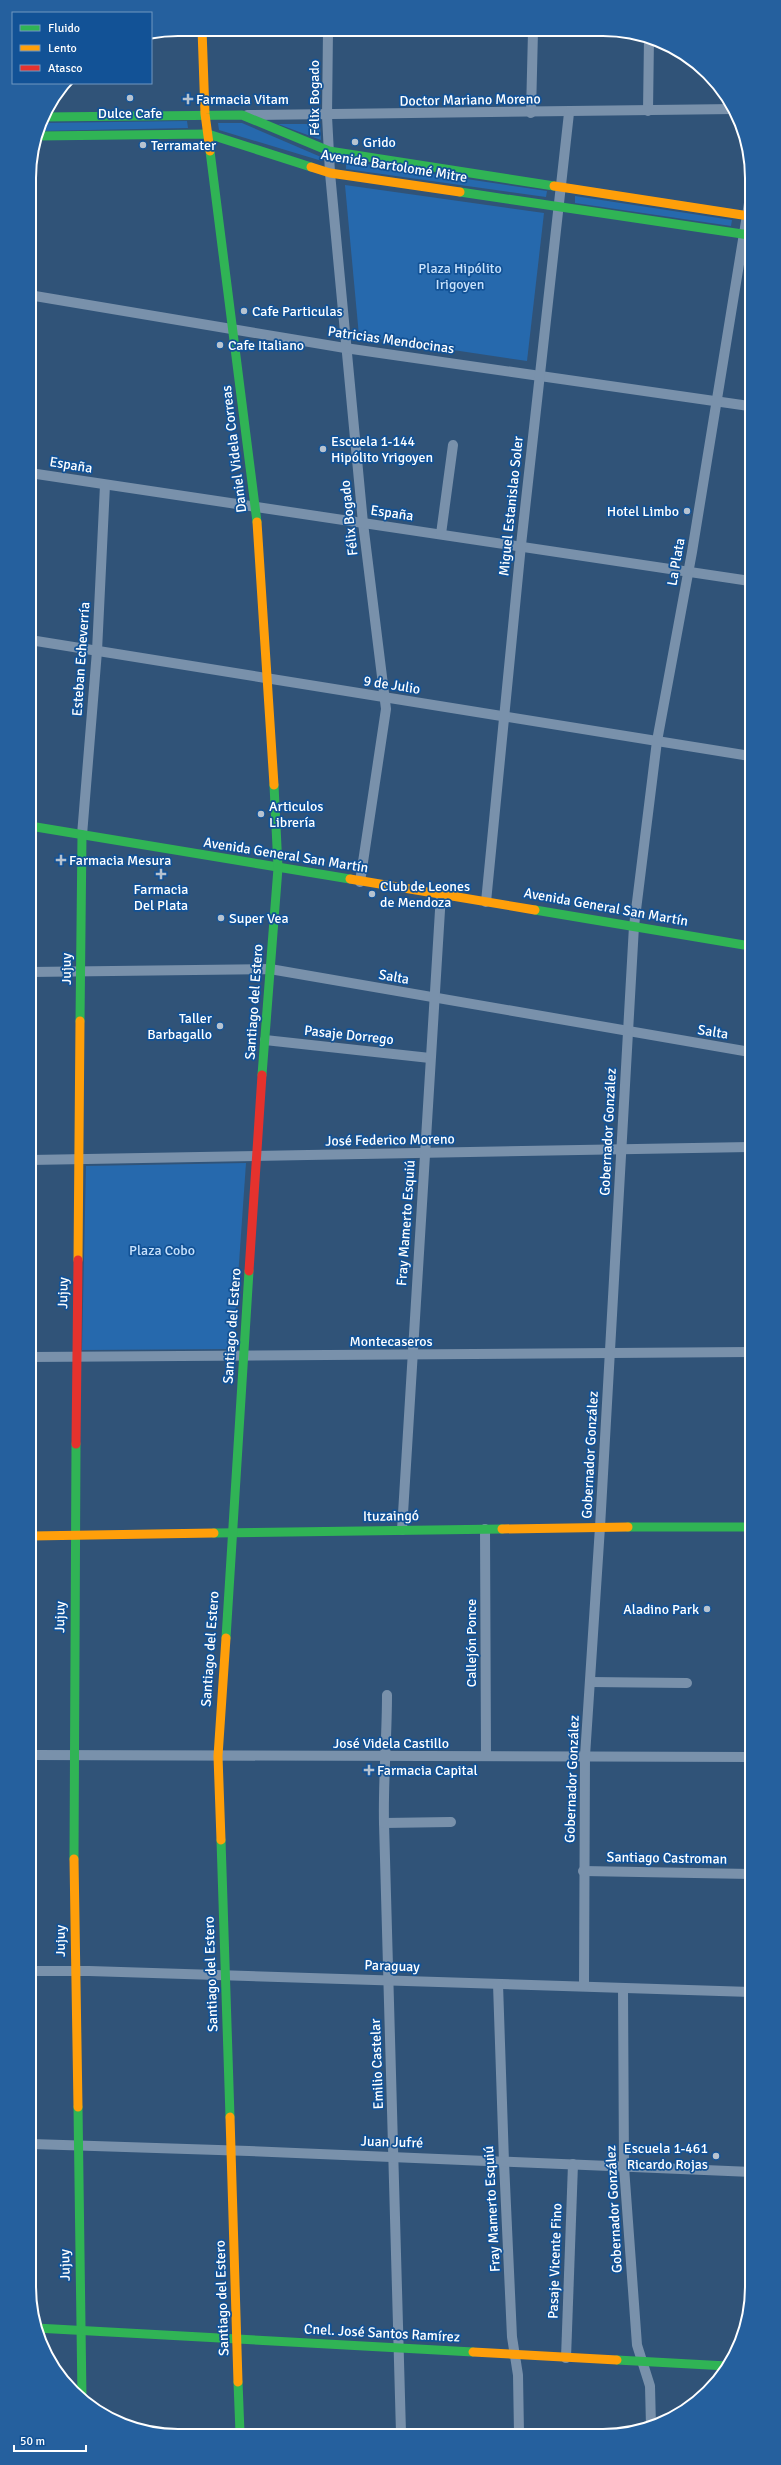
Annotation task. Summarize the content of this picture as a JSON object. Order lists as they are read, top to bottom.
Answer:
{
  "streets": {
    "street": [
      "Félix Bogado",
      "Doctor Mariano Moreno",
      "Avenida Bartolomé Mitre",
      "Patricias Mendocinas",
      "Daniel Videla Correas",
      "España",
      "Miguel Estanislao Soler",
      "La Plata",
      "Esteban Echeverría",
      "9 de Julio",
      "Avenida General San Martín",
      "Jujuy",
      "Salta",
      "Santiago del Estero",
      "Pasaje Dorrego",
      "Gobernador González",
      "José Federico Moreno",
      "Fray Mamerto Esquiú",
      "Montecaseros",
      "Ituzaingó",
      "Callejón Ponce",
      "José Videla Castillo",
      "Santiago Castroman",
      "Paraguay",
      "Emilio Castelar",
      "Juan Jufré",
      "Pasaje Vicente Fino",
      "Cnel. José Santos Ramírez"
    ]
  },
  "crossings": [
    ["Félix Bogado", "Doctor Mariano Moreno"],
    ["Félix Bogado", "Avenida Bartolomé Mitre"],
    ["Félix Bogado", "Patricias Mendocinas"],
    ["Félix Bogado", "España"],
    ["Félix Bogado", "9 de Julio"],
    ["Félix Bogado", "Avenida General San Martín"],
    ["Doctor Mariano Moreno", "Avenida Bartolomé Mitre"],
    ["Doctor Mariano Moreno", "Daniel Videla Correas"],
    ["Doctor Mariano Moreno", "Miguel Estanislao Soler"],
    ["Avenida Bartolomé Mitre", "Daniel Videla Correas"],
    ["Avenida Bartolomé Mitre", "Miguel Estanislao Soler"],
    ["Patricias Mendocinas", "Daniel Videla Correas"],
    ["Patricias Mendocinas", "Miguel Estanislao Soler"],
    ["Patricias Mendocinas", "La Plata"],
    ["Daniel Videla Correas", "España"],
    ["Daniel Videla Correas", "9 de Julio"],
    ["Daniel Videla Correas", "Avenida General San Martín"],
    ["Daniel Videla Correas", "Santiago del Estero"],
    ["España", "Miguel Estanislao Soler"],
    ["España", "La Plata"],
    ["España", "Esteban Echeverría"],
    ["Miguel Estanislao Soler", "9 de Julio"],
    ["Miguel Estanislao Soler", "Avenida General San Martín"],
    ["La Plata", "9 de Julio"],
    ["La Plata", "Avenida General San Martín"],
    ["La Plata", "Gobernador González"],
    ["Esteban Echeverría", "9 de Julio"],
    ["Esteban Echeverría", "Avenida General San Martín"],
    ["Esteban Echeverría", "Jujuy"],
    ["Avenida General San Martín", "Jujuy"],
    ["Avenida General San Martín", "Santiago del Estero"],
    ["Avenida General San Martín", "Gobernador González"],
    ["Avenida General San Martín", "Fray Mamerto Esquiú"],
    ["Jujuy", "Salta"],
    ["Jujuy", "José Federico Moreno"],
    ["Jujuy", "Montecaseros"],
    ["Jujuy", "Ituzaingó"],
    ["Jujuy", "José Videla Castillo"],
    ["Jujuy", "Paraguay"],
    ["Jujuy", "Juan Jufré"],
    ["Jujuy", "Cnel. José Santos Ramírez"],
    ["Salta", "Santiago del Estero"],
    ["Salta", "Gobernador González"],
    ["Salta", "Fray Mamerto Esquiú"],
    ["Santiago del Estero", "Pasaje Dorrego"],
    ["Santiago del Estero", "José Federico Moreno"],
    ["Santiago del Estero", "Montecaseros"],
    ["Santiago del Estero", "Ituzaingó"],
    ["Santiago del Estero", "José Videla Castillo"],
    ["Santiago del Estero", "Paraguay"],
    ["Santiago del Estero", "Juan Jufré"],
    ["Santiago del Estero", "Cnel. José Santos Ramírez"],
    ["Pasaje Dorrego", "Fray Mamerto Esquiú"],
    ["Gobernador González", "José Federico Moreno"],
    ["Gobernador González", "Montecaseros"],
    ["Gobernador González", "Ituzaingó"],
    ["Gobernador González", "José Videla Castillo"],
    ["Gobernador González", "Santiago Castroman"],
    ["Gobernador González", "Paraguay"],
    ["Gobernador González", "Juan Jufré"],
    ["Gobernador González", "Cnel. José Santos Ramírez"],
    ["José Federico Moreno", "Fray Mamerto Esquiú"],
    ["Fray Mamerto Esquiú", "Montecaseros"],
    ["Fray Mamerto Esquiú", "Ituzaingó"],
    ["Fray Mamerto Esquiú", "Paraguay"],
    ["Fray Mamerto Esquiú", "Juan Jufré"],
    ["Fray Mamerto Esquiú", "Cnel. José Santos Ramírez"],
    ["Ituzaingó", "Callejón Ponce"],
    ["Callejón Ponce", "José Videla Castillo"],
    ["José Videla Castillo", "Emilio Castelar"],
    ["Paraguay", "Emilio Castelar"],
    ["Emilio Castelar", "Juan Jufré"],
    ["Emilio Castelar", "Cnel. José Santos Ramírez"],
    ["Juan Jufré", "Pasaje Vicente Fino"],
    ["Pasaje Vicente Fino", "Cnel. José Santos Ramírez"]
  ],
  "parks": ["Plaza Hipólito Irigoyen", "Plaza Cobo"],
  "places": {
    "other": [
      "Dulce Cafe",
      "Grido",
      "Terramater",
      "Cafe Particulas",
      "Cafe Italiano",
      "Escuela 1-144 Hipólito Yrigoyen",
      "Hotel Limbo",
      "Articulos Librería",
      "Club de Leones de Mendoza",
      "Super Vea",
      "Taller Barbagallo",
      "Aladino Park",
      "Escuela 1-461 Ricardo Rojas"
    ],
    "health": [
      "Farmacia Vitam",
      "Farmacia Mesura",
      "Farmacia Del Plata",
      "Farmacia Capital"
    ]
  },
  "legend": ["Fluido", "Lento", "Atasco"],
  "scale_bar": "50 m"
}
